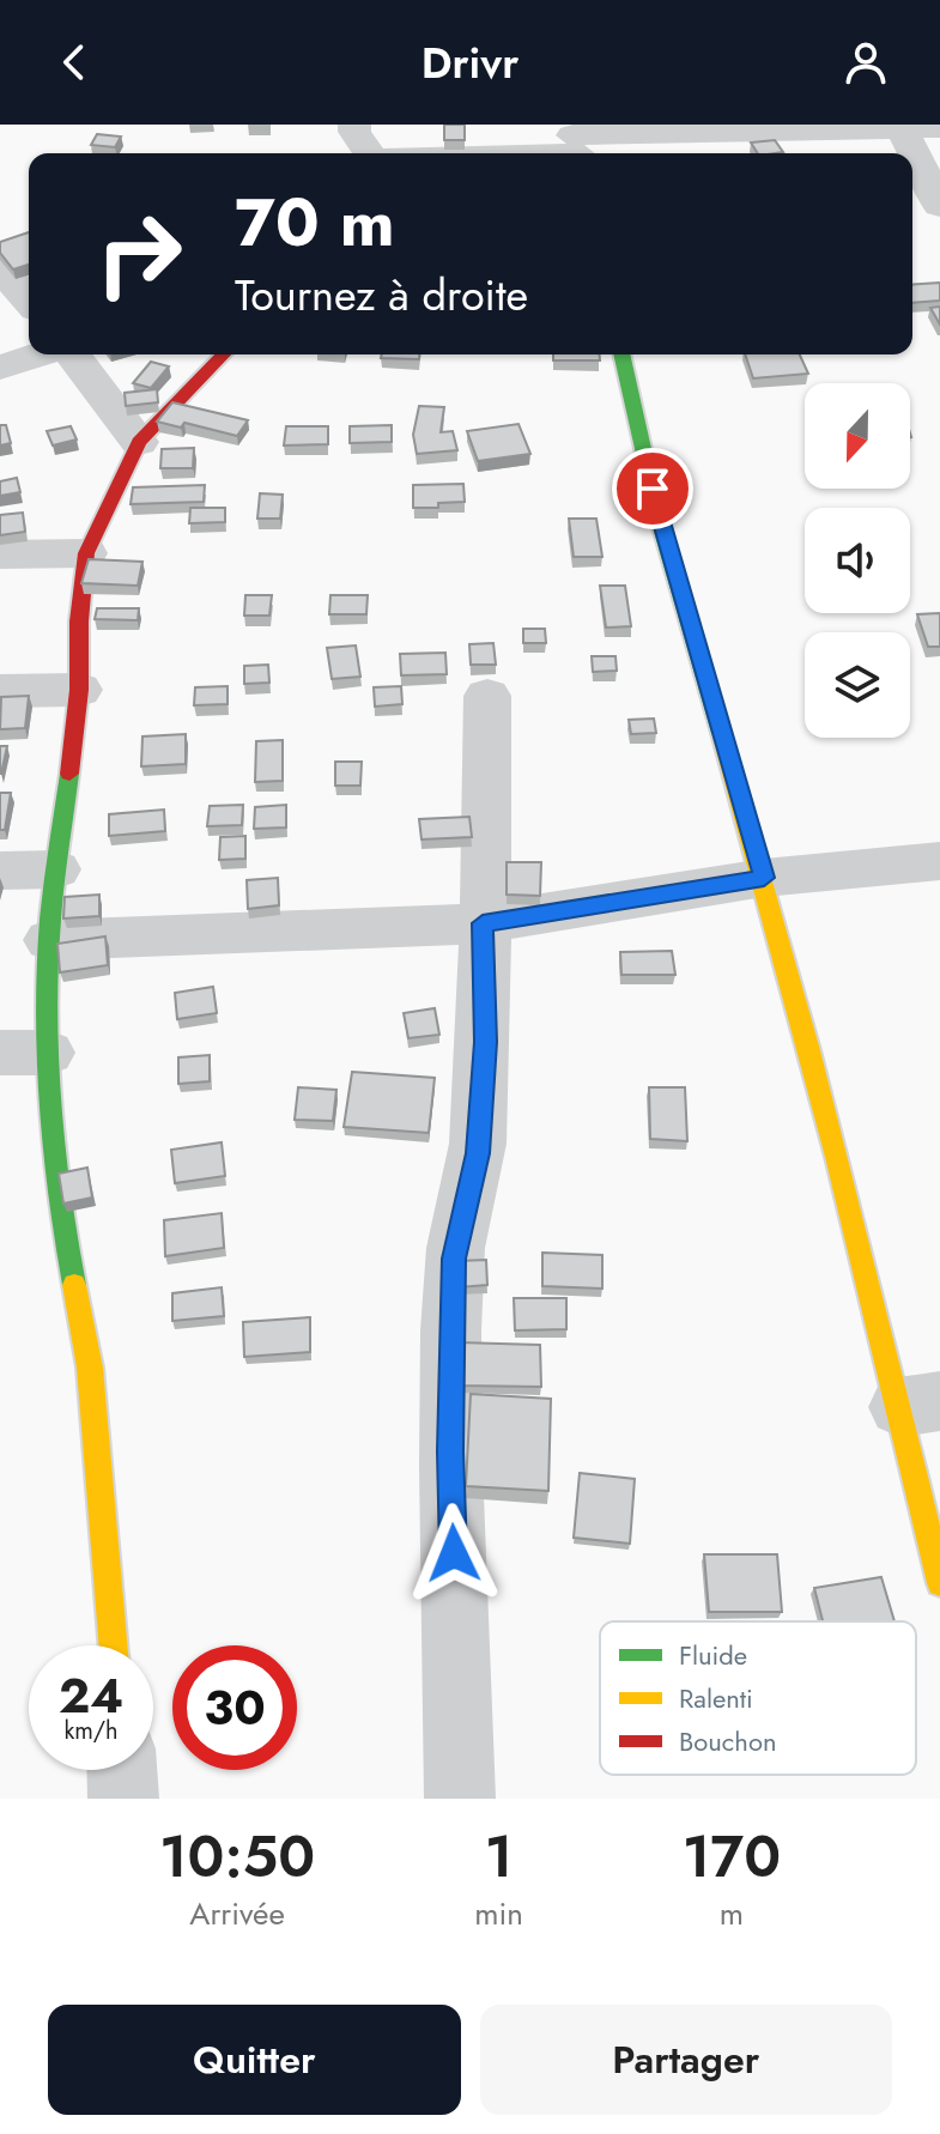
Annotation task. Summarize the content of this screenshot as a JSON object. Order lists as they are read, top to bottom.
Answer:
{
  "legend": ["Fluide", "Ralenti", "Bouchon"],
  "north": "bottom",
  "page": {
    "header": "Drivr",
    "turn": ["70 m", "Tournez à droite"],
    "speed": "24 km/h",
    "limit": "30",
    "eta": [
      "10:50",
      "Arrivée",
      "1",
      "min",
      "170",
      "m"
    ],
    "buttons": ["Quitter", "Partager"]
  }
}
